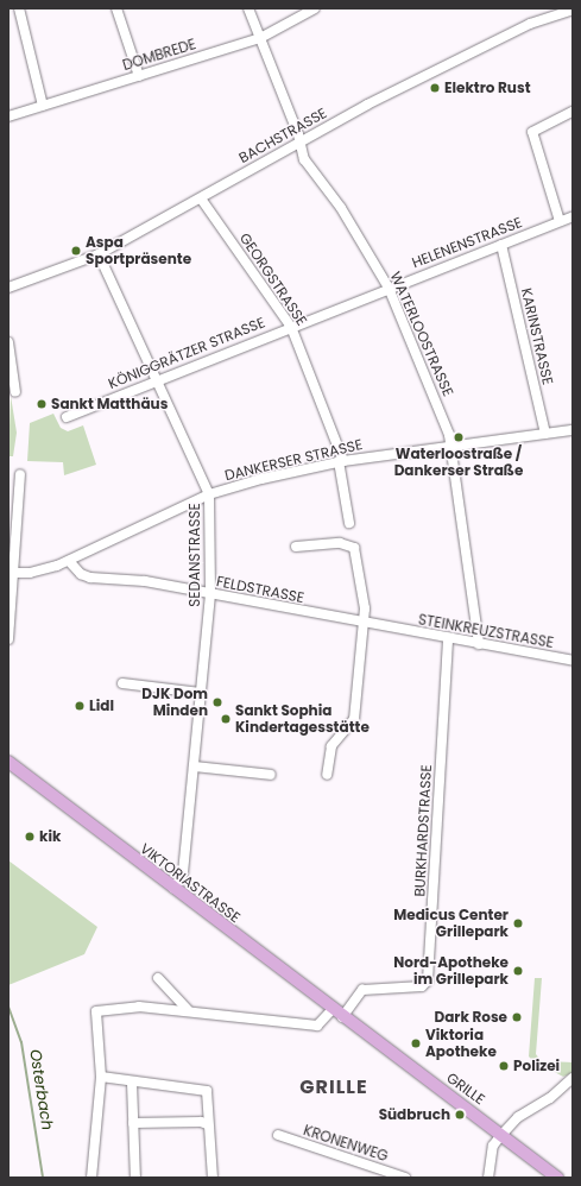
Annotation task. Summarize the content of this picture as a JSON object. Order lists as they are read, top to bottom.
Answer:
{
  "streets": {
    "main road": ["VIKTORIASTRASSE", "GRILLE"],
    "street": [
      "DOMBREDE",
      "BACHSTRASSE",
      "HELENENSTRASSE",
      "GEORGSTRASSE",
      "WATERLOOSTRASSE",
      "KARINSTRASSE",
      "KÖNIGGRÄTZER STRASSE",
      "DANKERSER STRASSE",
      "SEDANSTRASSE",
      "FELDSTRASSE",
      "STEINKREUZSTRASSE",
      "BURKHARDSTRASSE",
      "KRONENWEG"
    ]
  },
  "crossings": [
    ["DOMBREDE", "WATERLOOSTRASSE"],
    ["BACHSTRASSE", "GEORGSTRASSE"],
    ["BACHSTRASSE", "WATERLOOSTRASSE"],
    ["BACHSTRASSE", "SEDANSTRASSE"],
    ["HELENENSTRASSE", "GEORGSTRASSE"],
    ["HELENENSTRASSE", "WATERLOOSTRASSE"],
    ["HELENENSTRASSE", "KARINSTRASSE"],
    ["HELENENSTRASSE", "KÖNIGGRÄTZER STRASSE"],
    ["GEORGSTRASSE", "KÖNIGGRÄTZER STRASSE"],
    ["GEORGSTRASSE", "DANKERSER STRASSE"],
    ["WATERLOOSTRASSE", "DANKERSER STRASSE"],
    ["WATERLOOSTRASSE", "STEINKREUZSTRASSE"],
    ["KARINSTRASSE", "DANKERSER STRASSE"],
    ["KÖNIGGRÄTZER STRASSE", "SEDANSTRASSE"],
    ["DANKERSER STRASSE", "SEDANSTRASSE"],
    ["DANKERSER STRASSE", "FELDSTRASSE"],
    ["SEDANSTRASSE", "FELDSTRASSE"],
    ["SEDANSTRASSE", "VIKTORIASTRASSE"],
    ["FELDSTRASSE", "STEINKREUZSTRASSE"],
    ["STEINKREUZSTRASSE", "BURKHARDSTRASSE"],
    ["BURKHARDSTRASSE", "VIKTORIASTRASSE"],
    ["VIKTORIASTRASSE", "GRILLE"]
  ],
  "districts": ["GRILLE"],
  "water": ["Osterbach"],
  "places": [
    "Elektro Rust",
    "Aspa Sportpräsente",
    "Sankt Matthäus",
    "Waterloostraße / Dankerser Straße",
    "DJK Dom Minden",
    "Lidl",
    "Sankt Sophia Kindertagesstätte",
    "kik",
    "Medicus Center Grillepark",
    "Nord-Apotheke im Grillepark",
    "Dark Rose",
    "Viktoria Apotheke",
    "Polizei",
    "Südbruch"
  ]
}
